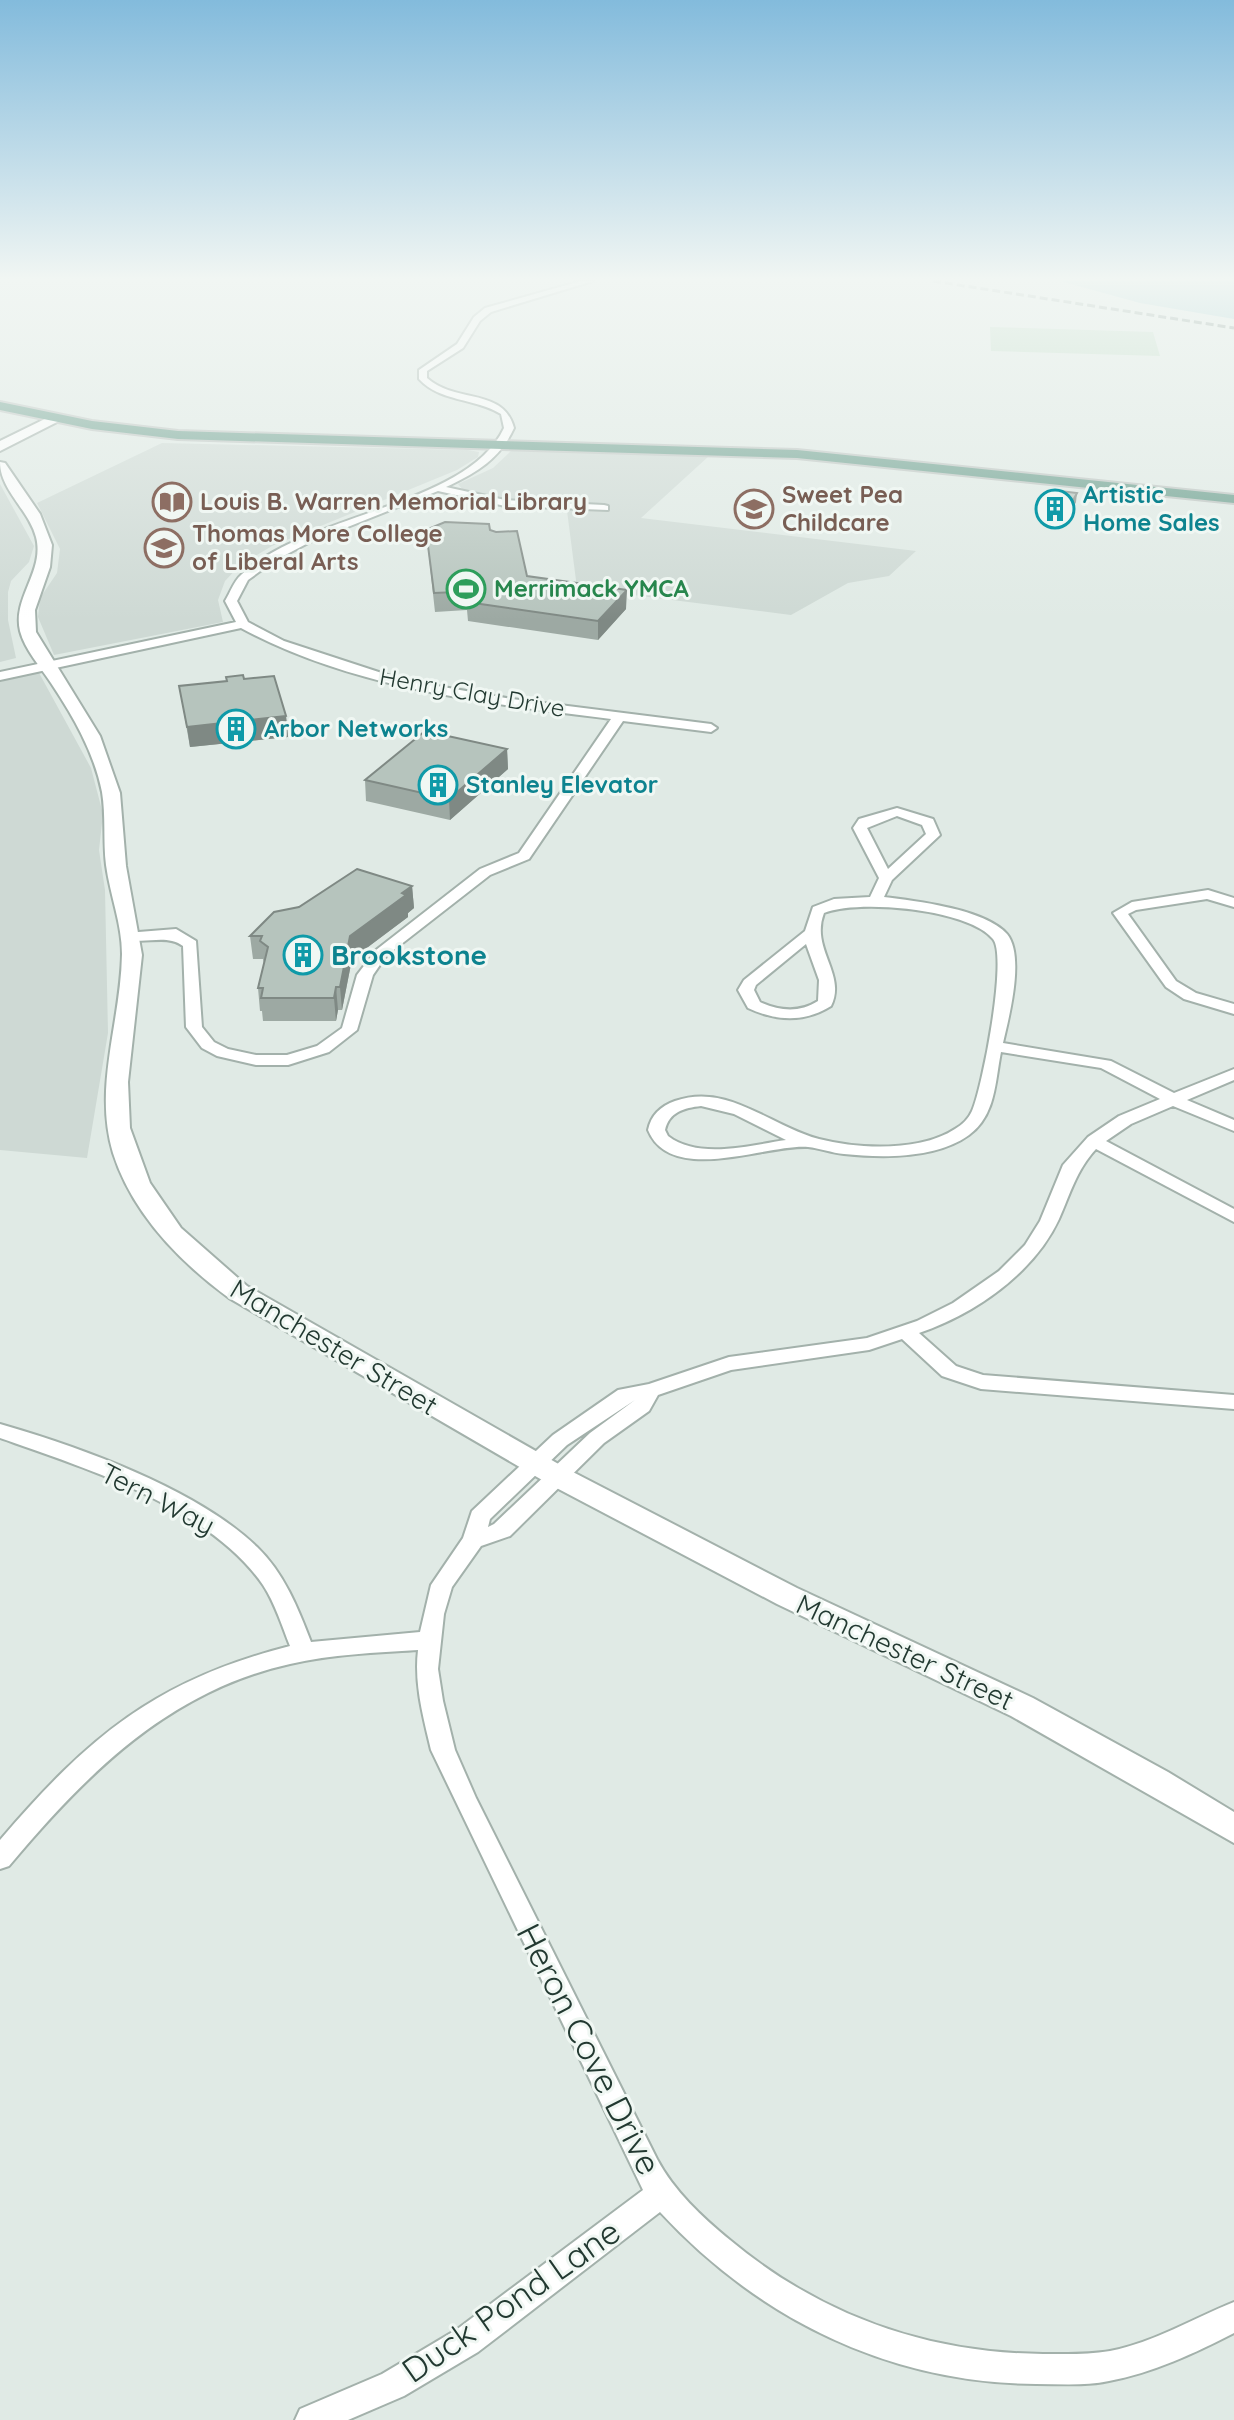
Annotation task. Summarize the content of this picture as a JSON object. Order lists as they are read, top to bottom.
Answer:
{
  "streets": {
    "street": [
      "Henry Clay Drive",
      "Manchester Street",
      "Tern Way",
      "Heron Cove Drive",
      "Duck Pond Lane"
    ]
  },
  "crossings": [
    ["Manchester Street", "Heron Cove Drive"],
    ["Heron Cove Drive", "Duck Pond Lane"]
  ],
  "places": {
    "library": ["Louis B. Warren Memorial Library"],
    "school or university": ["Sweet Pea Childcare", "Thomas More College of Liberal Arts"],
    "building": [
      "Artistic Home Sales",
      "Arbor Networks",
      "Stanley Elevator",
      "Brookstone"
    ],
    "sports": ["Merrimack YMCA"]
  }
}
